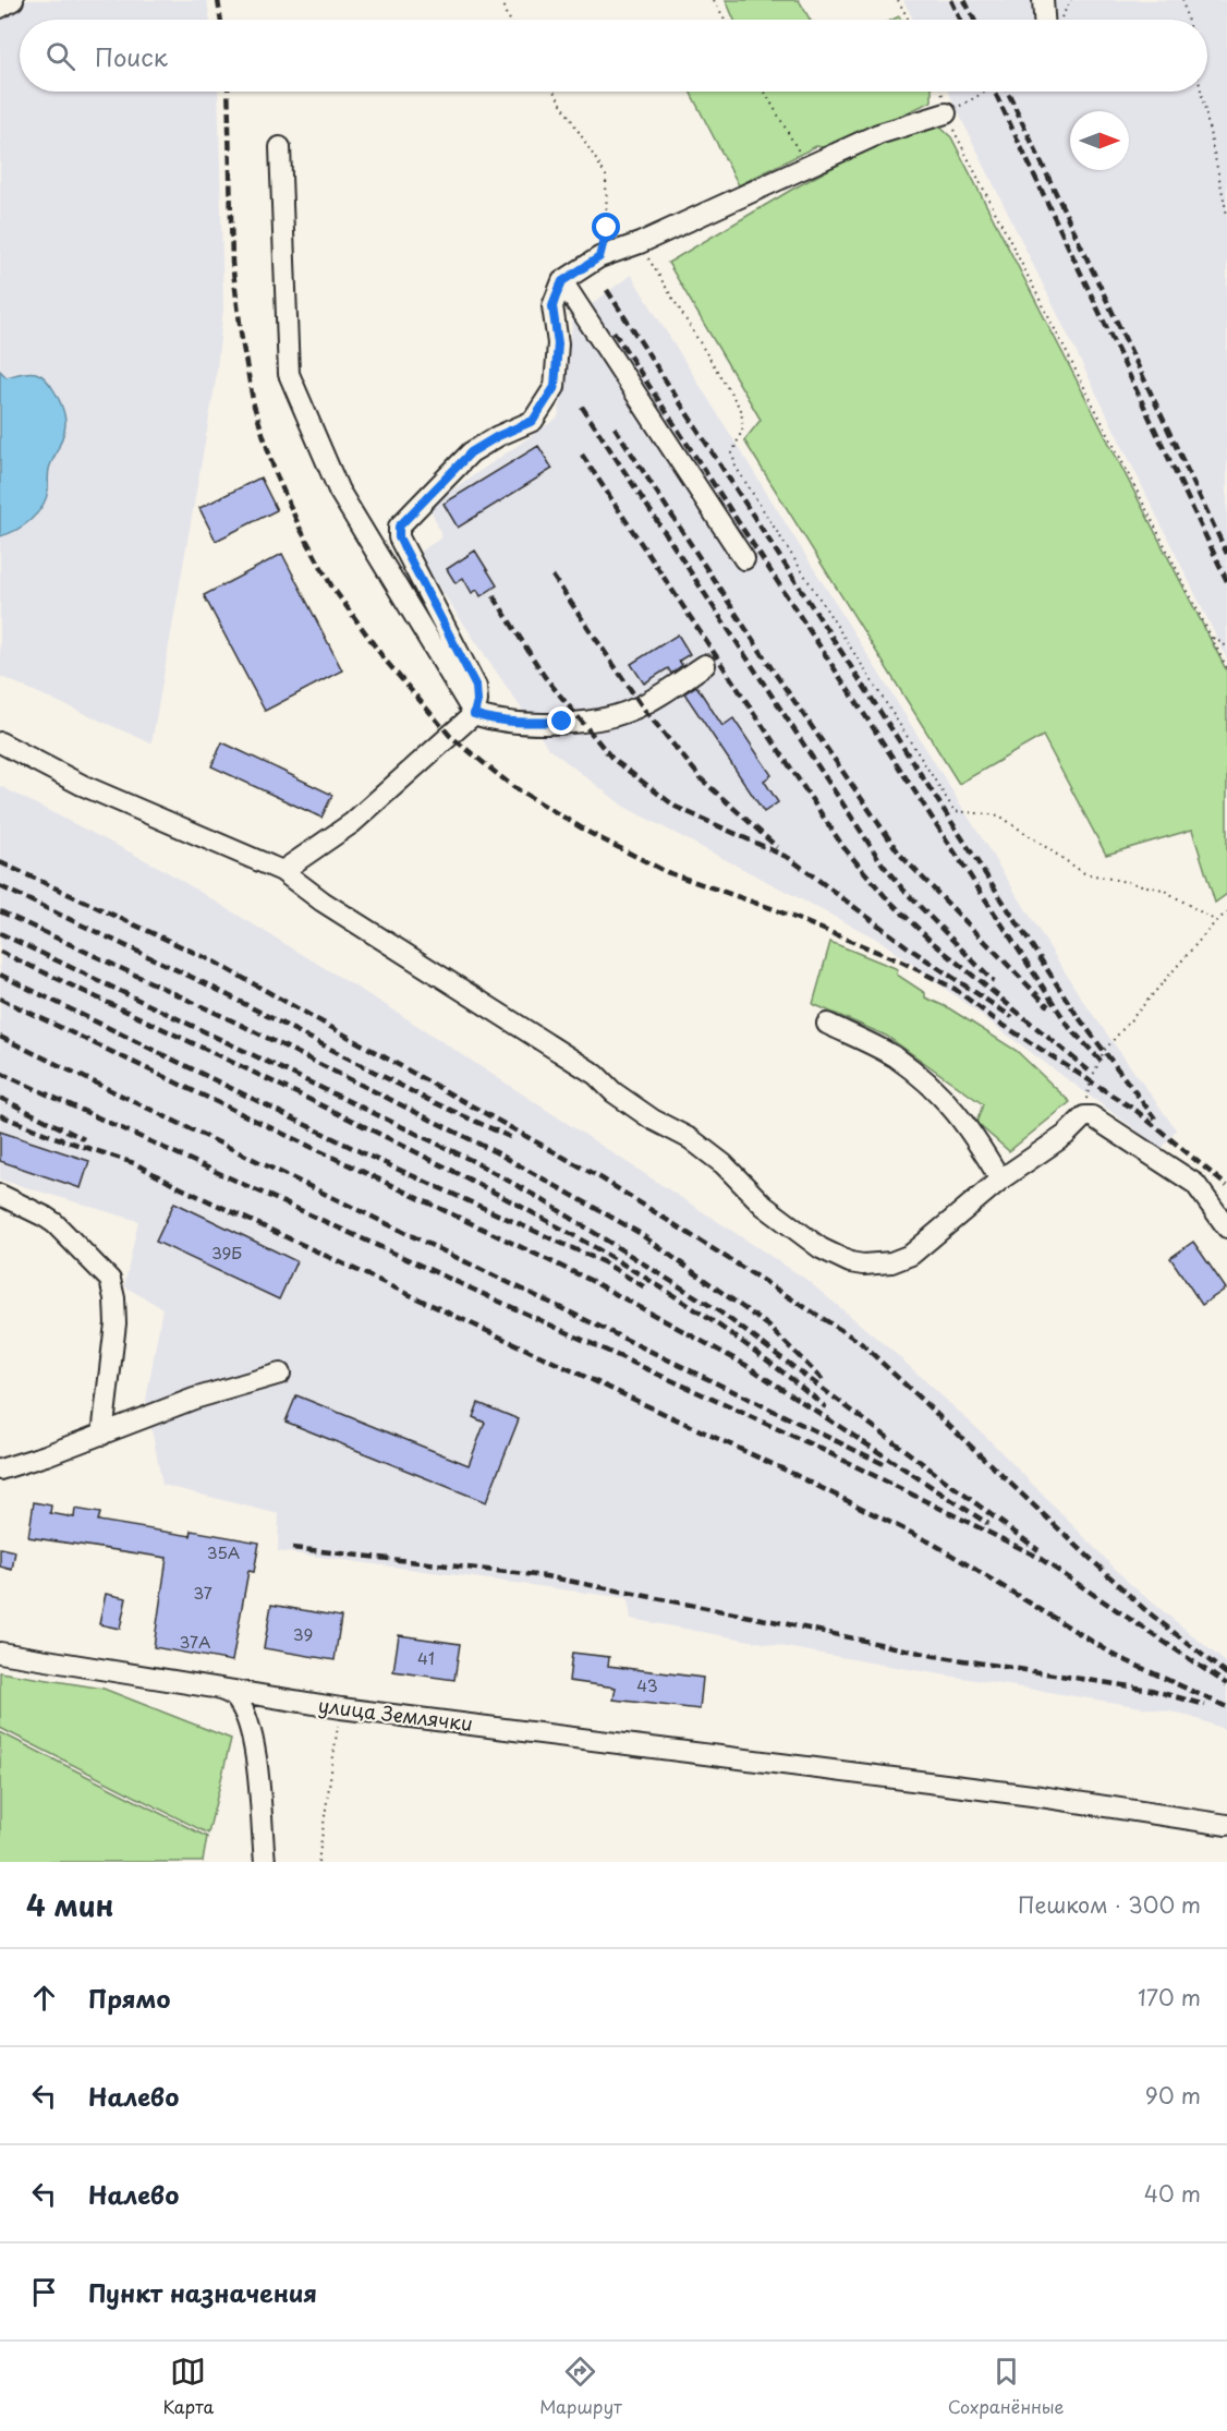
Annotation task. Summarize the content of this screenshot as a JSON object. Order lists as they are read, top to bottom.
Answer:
{
  "streets": {
    "street": ["улица Землячки"]
  },
  "house_numbers": [
    "39Б",
    "35А",
    "37",
    "39",
    "37А",
    "41",
    "43"
  ],
  "north": "right",
  "page": {
    "search": "Поиск",
    "heading": ["4 мин", "Пешком · 300 m"],
    "list": [
      ["Прямо", "170 m"],
      ["Налево", "90 m"],
      ["Налево", "40 m"],
      "Пункт назначения"
    ],
    "nav": ["Карта", "Маршрут", "Сохранённые"]
  }
}
